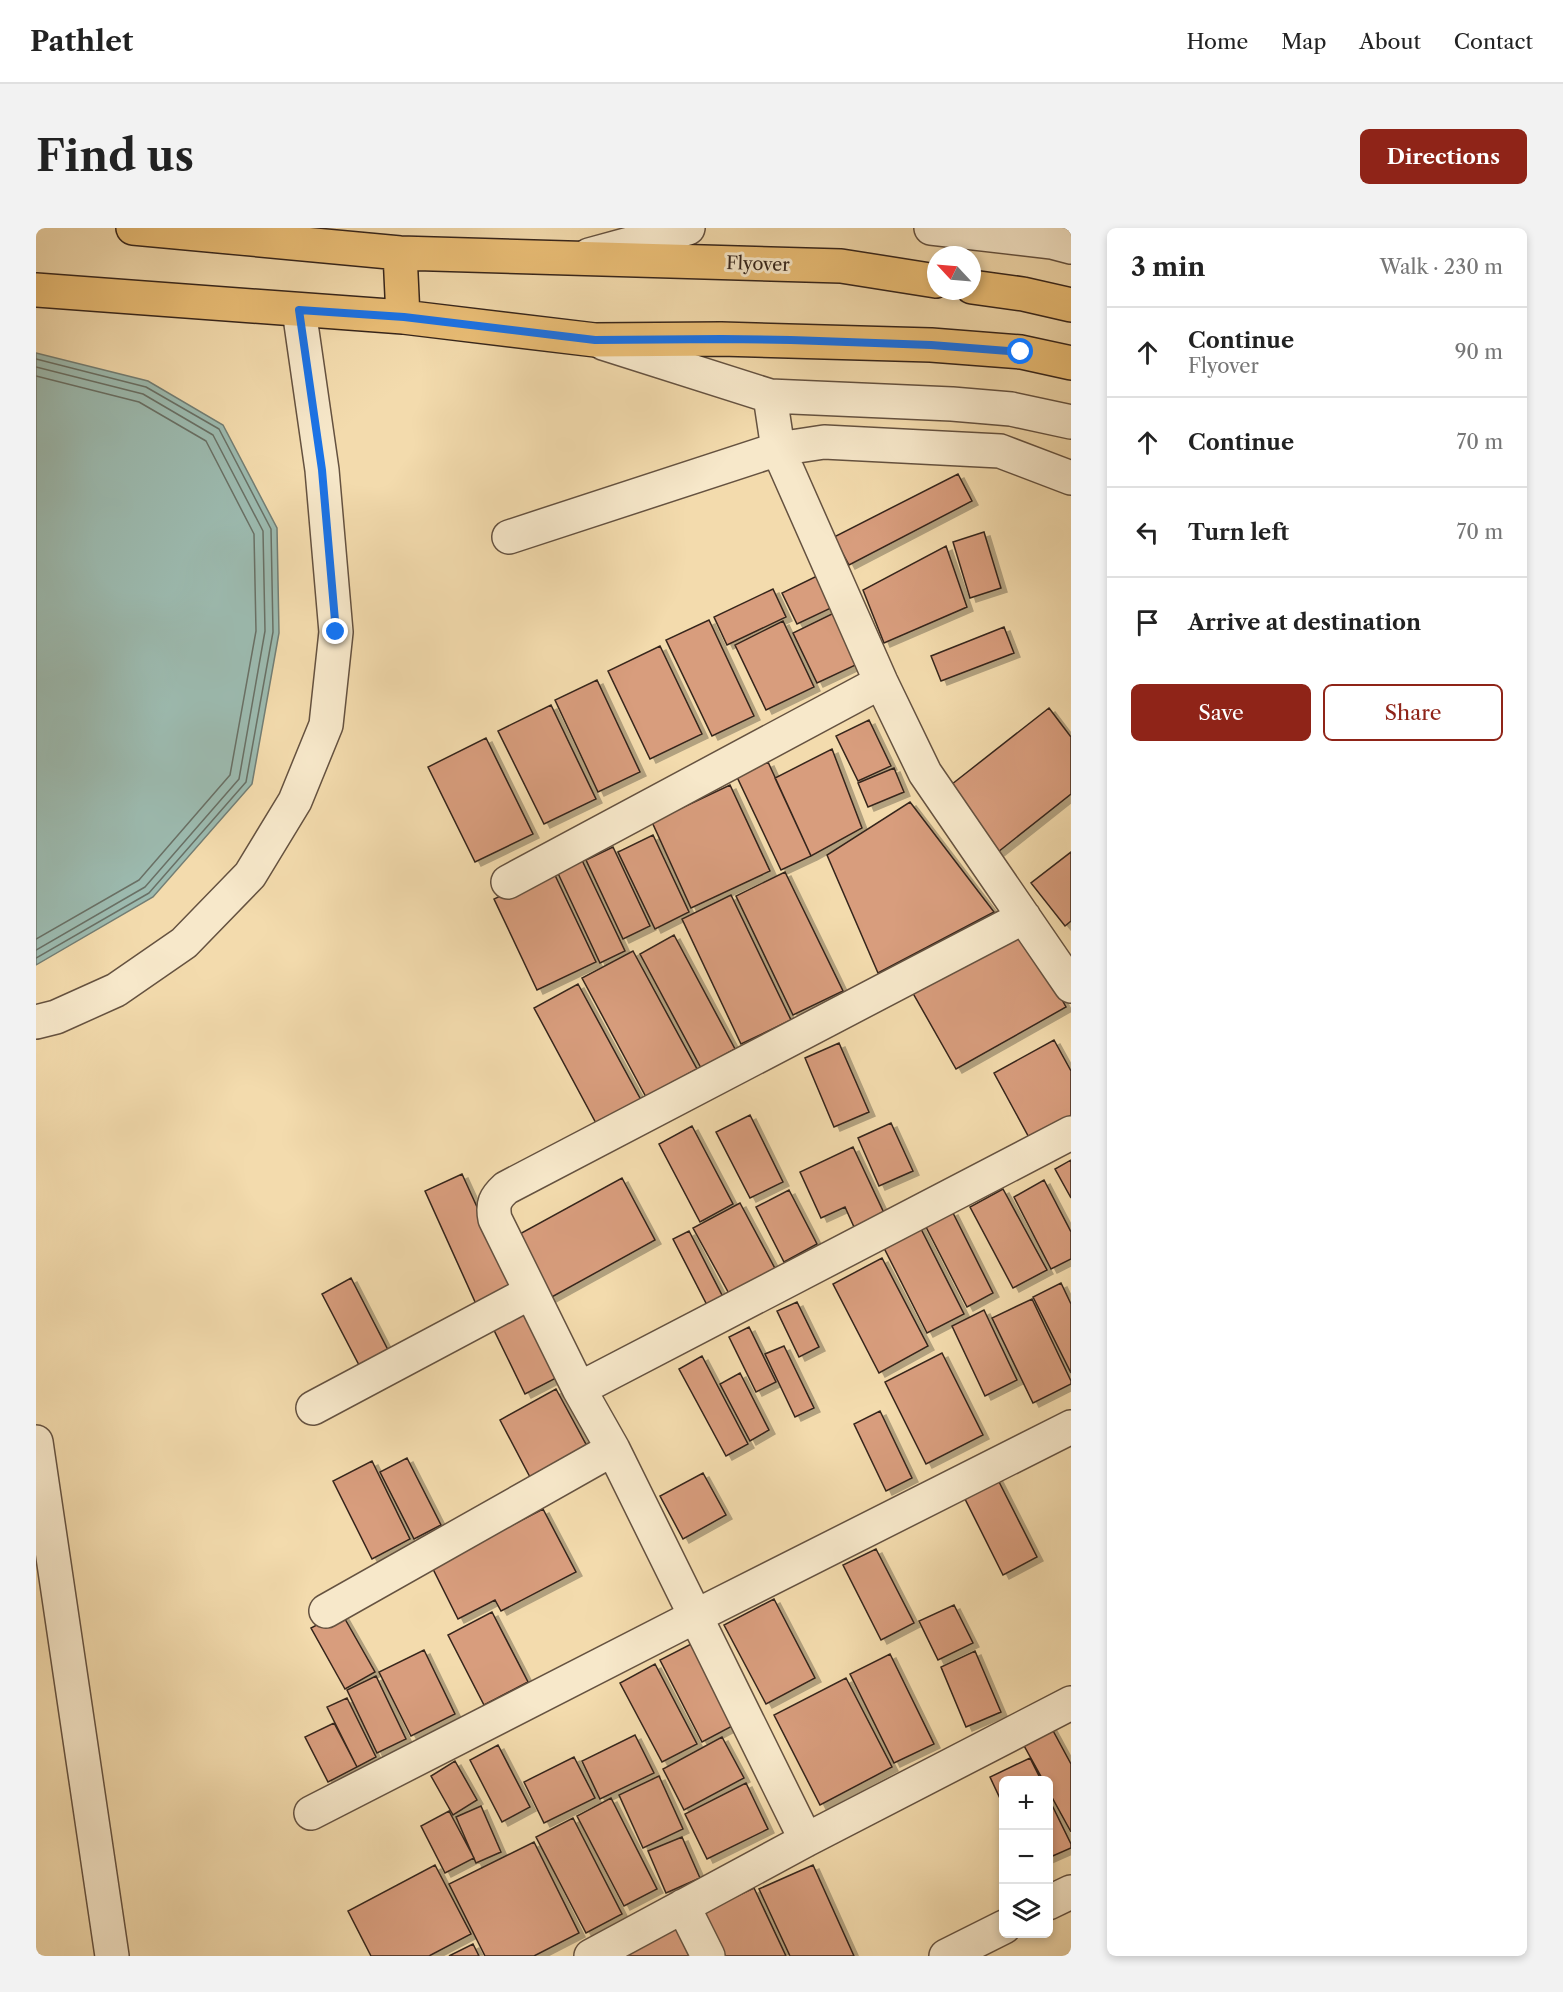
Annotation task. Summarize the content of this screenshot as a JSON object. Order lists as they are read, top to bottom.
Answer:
{
  "streets": {
    "main road": ["Flyover"]
  },
  "north": "top left",
  "page": {
    "header": "Pathlet",
    "nav": [
      "Home",
      "Map",
      "About",
      "Contact"
    ],
    "buttons": [
      "Directions",
      ["Save", "Share"]
    ],
    "title": "Find us",
    "heading": ["3 min", "Walk · 230 m"],
    "list": [
      ["Continue", "Flyover", "90 m"],
      ["Continue", "70 m"],
      ["Turn left", "70 m"],
      "Arrive at destination"
    ],
    "map_buttons": ["+", "−"]
  }
}
